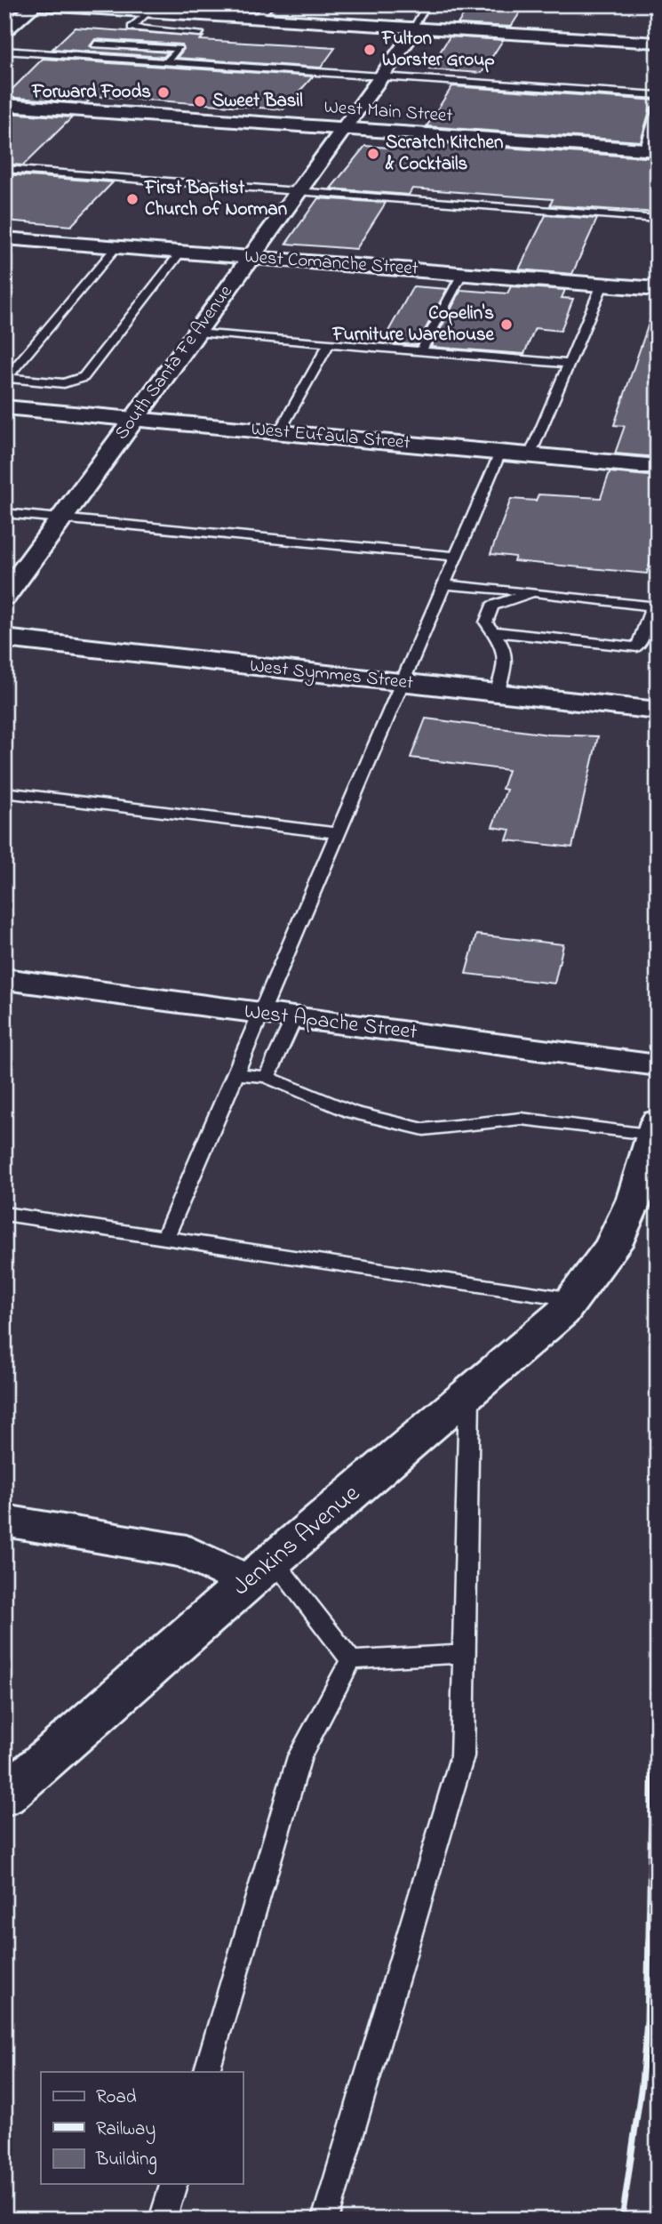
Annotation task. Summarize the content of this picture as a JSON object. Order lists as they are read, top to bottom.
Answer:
{
  "streets": {
    "street": [
      "West Main Street",
      "West Comanche Street",
      "South Santa Fe Avenue",
      "West Eufaula Street",
      "West Symmes Street",
      "West Apache Street",
      "Jenkins Avenue"
    ]
  },
  "crossings": [
    ["West Main Street", "South Santa Fe Avenue"],
    ["West Comanche Street", "South Santa Fe Avenue"],
    ["South Santa Fe Avenue", "West Eufaula Street"]
  ],
  "places": [
    "Fulton Worster Group",
    "Forward Foods",
    "Sweet Basil",
    "Scratch Kitchen & Cocktails",
    "First Baptist Church of Norman",
    "Copelin's Furniture Warehouse"
  ],
  "legend": ["Road", "Railway", "Building"]
}
